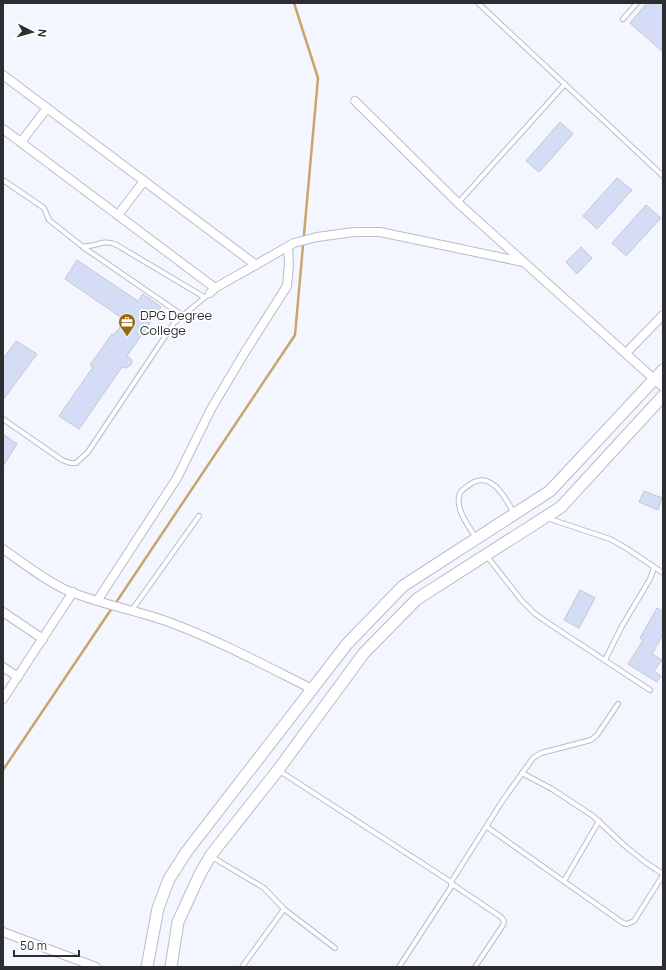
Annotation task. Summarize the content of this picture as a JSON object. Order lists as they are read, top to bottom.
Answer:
{
  "places": {
    "office": ["DPG Degree College"]
  },
  "scale_bar": "50 m",
  "north": "right"
}
